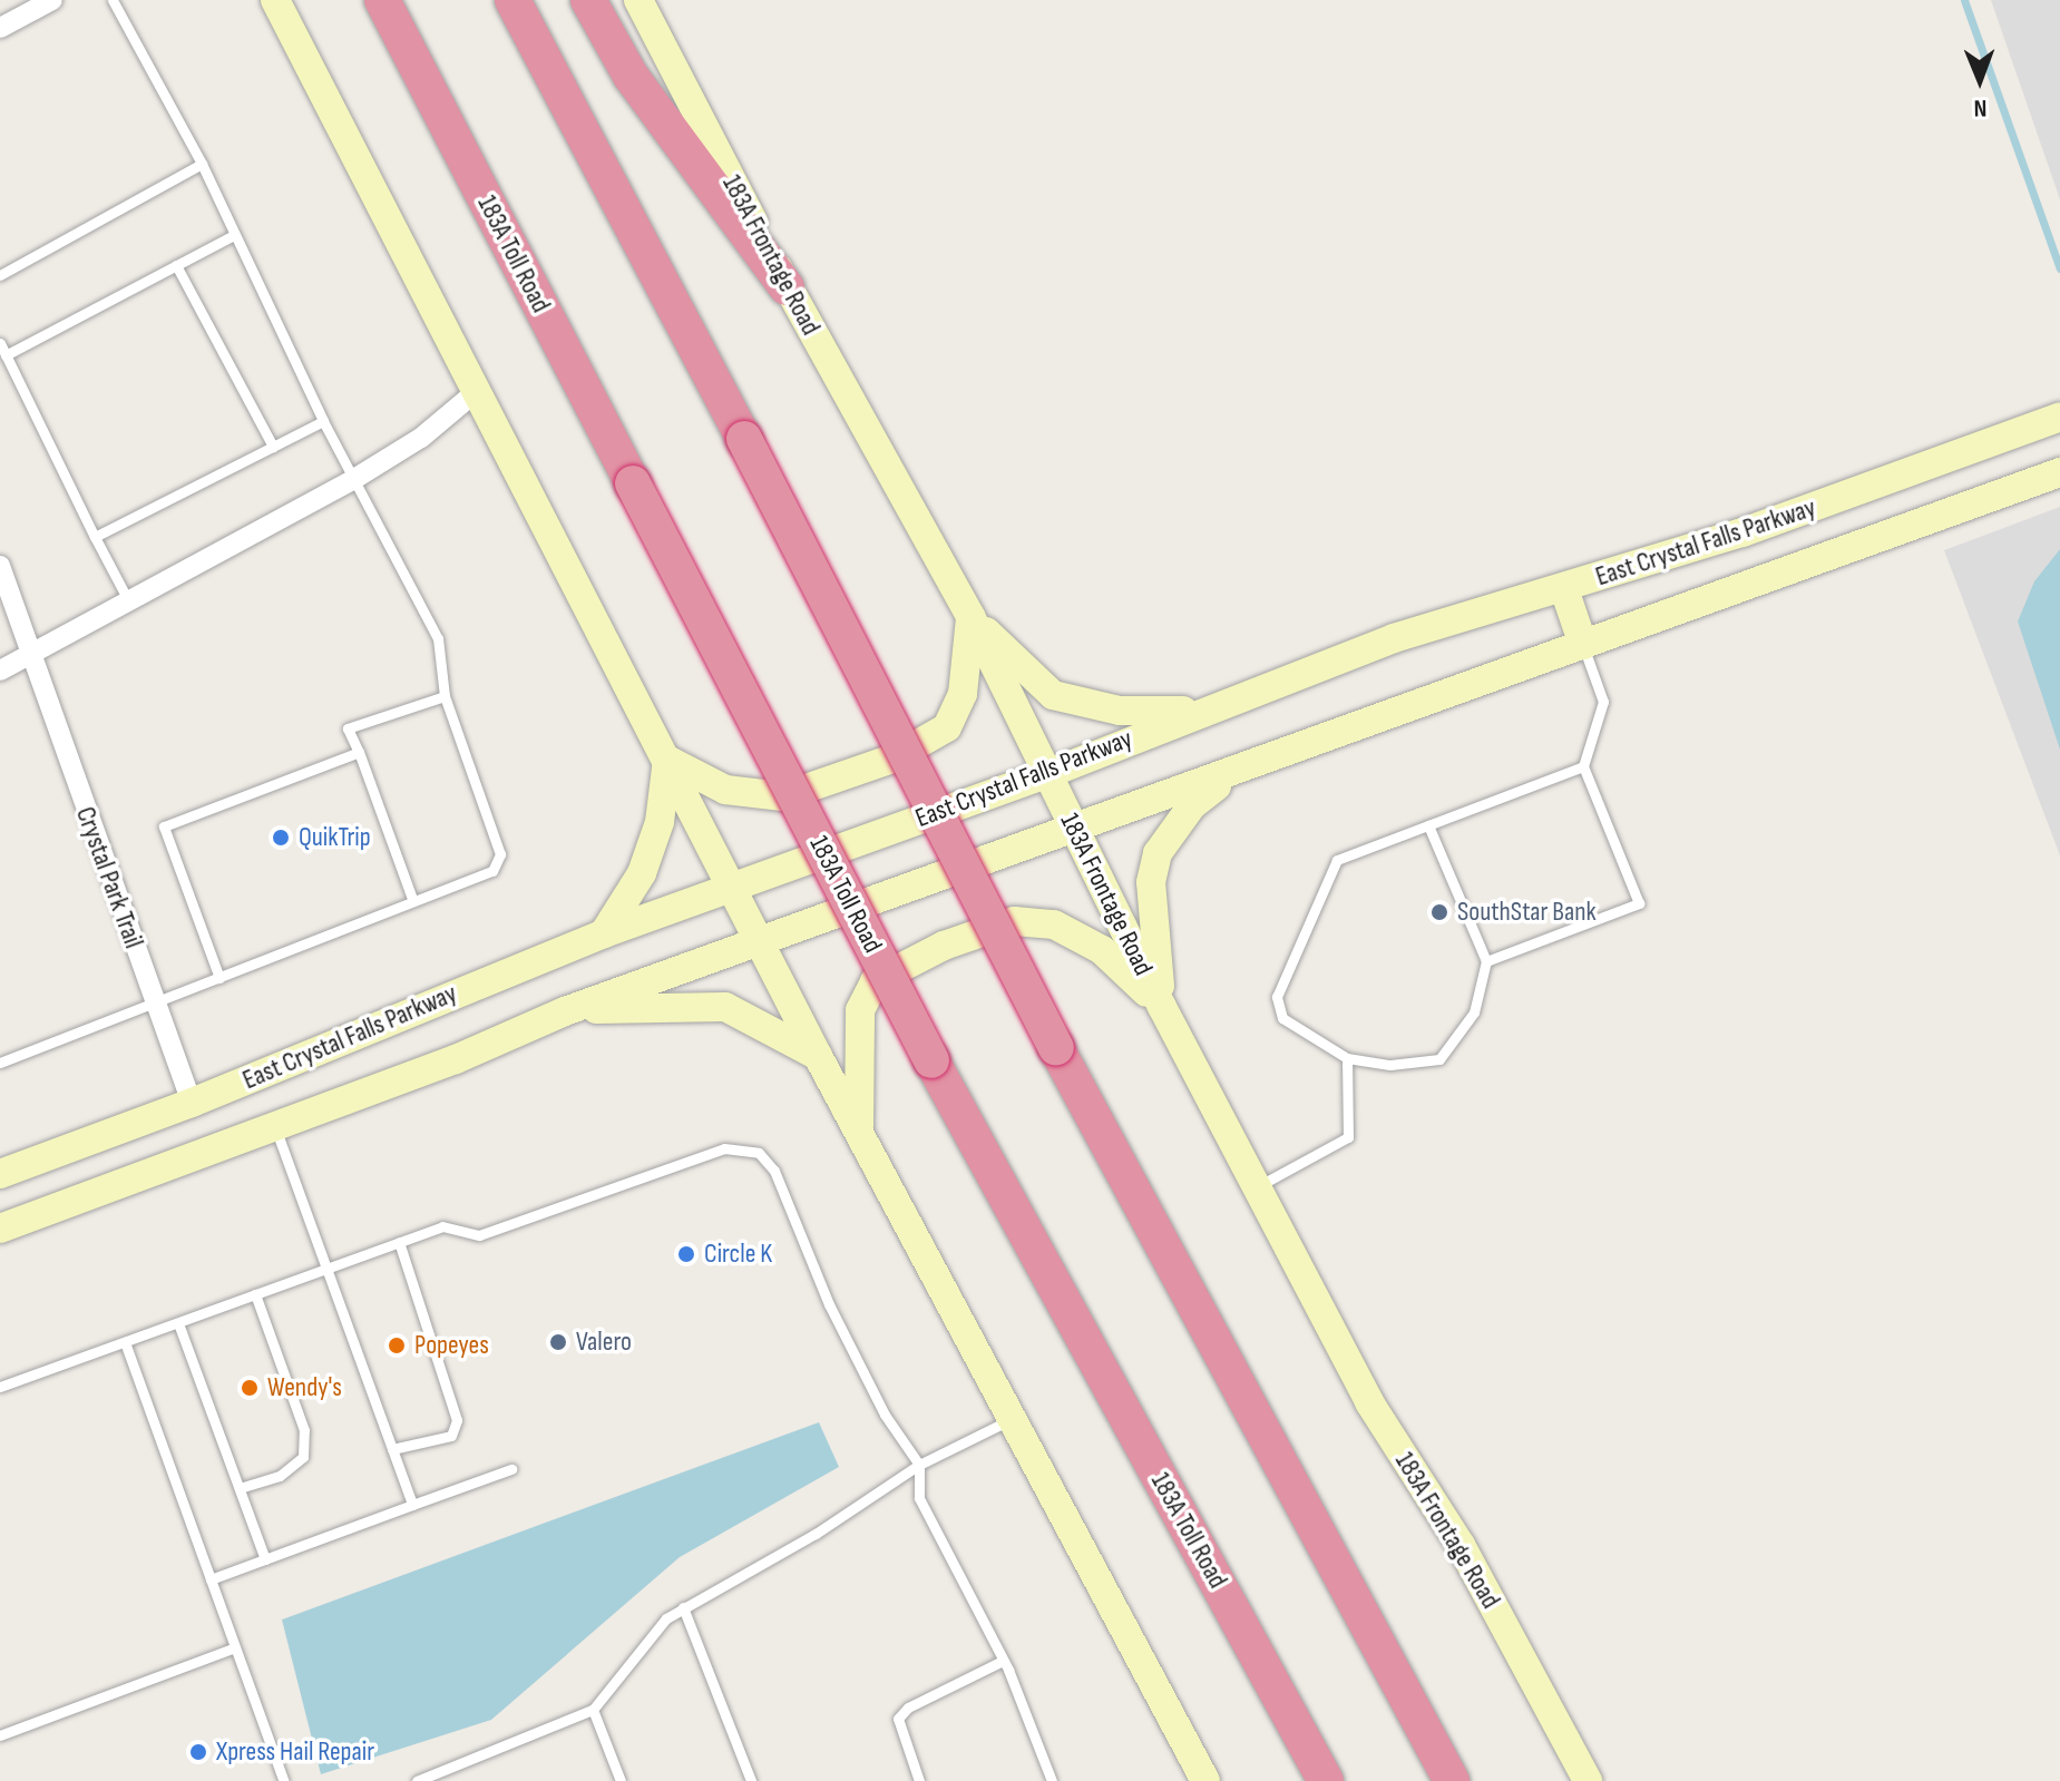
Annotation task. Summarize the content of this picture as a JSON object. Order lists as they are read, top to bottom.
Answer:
{
  "streets": {
    "highway": ["183A Toll Road"],
    "main road": ["183A Frontage Road", "East Crystal Falls Parkway"],
    "street": ["Crystal Park Trail"]
  },
  "crossings": [
    ["183A Frontage Road", "East Crystal Falls Parkway"],
    ["East Crystal Falls Parkway", "Crystal Park Trail"]
  ],
  "places": [
    "QuikTrip",
    "SouthStar Bank",
    "Circle K",
    "Valero",
    "Popeyes",
    "Wendy's",
    "Xpress Hail Repair"
  ],
  "north": "bottom"
}
